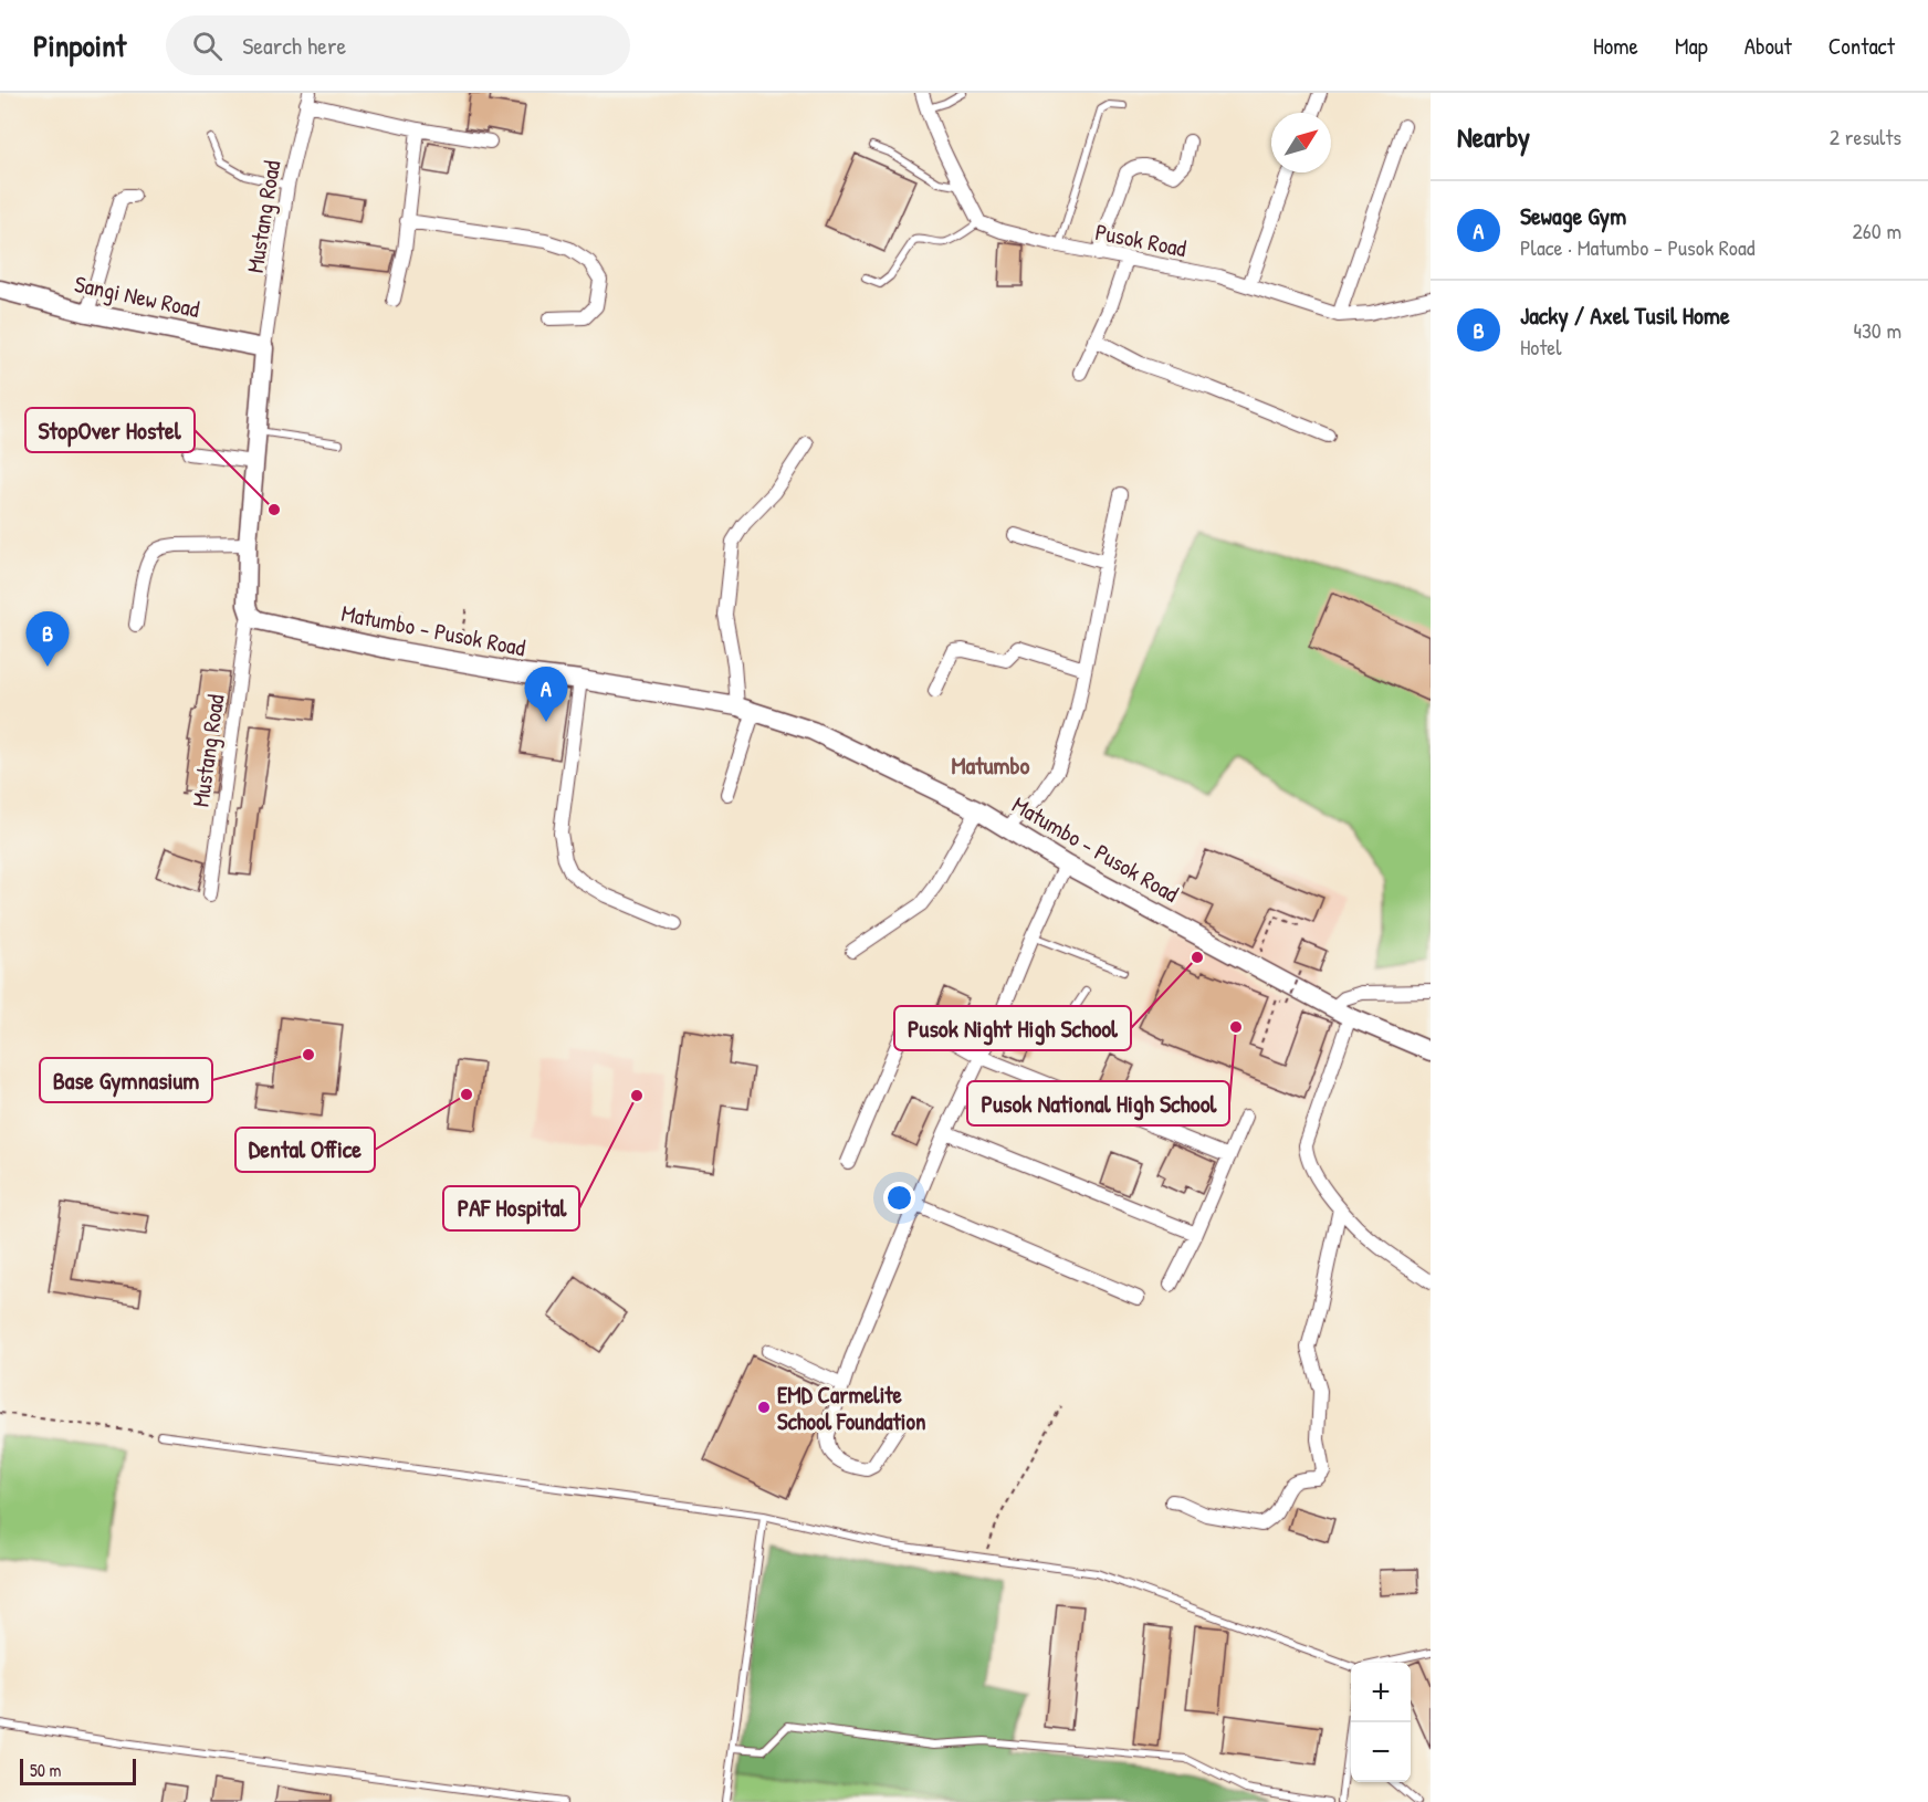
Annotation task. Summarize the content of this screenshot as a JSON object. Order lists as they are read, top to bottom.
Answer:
{
  "streets": {
    "street": [
      "Mustang Road",
      "Pusok Road",
      "Sangi New Road",
      "Matumbo - Pusok Road"
    ]
  },
  "crossings": [
    ["Mustang Road", "Sangi New Road"],
    ["Mustang Road", "Matumbo - Pusok Road"]
  ],
  "districts": ["Matumbo"],
  "places": [
    "StopOver Hostel",
    "Pusok Night High School",
    "Pusok National High School",
    "Base Gymnasium",
    "Dental Office",
    "PAF Hospital",
    "EMD Carmelite School Foundation"
  ],
  "scale_bar": "50 m",
  "north": "top right",
  "page": {
    "header": "Pinpoint",
    "search": "Search here",
    "nav": [
      "Home",
      "Map",
      "About",
      "Contact"
    ],
    "heading": ["Nearby", "2 results"],
    "list": [
      {
        "mark": "A",
        "name": "Sewage Gym",
        "note": "Place · Matumbo - Pusok Road",
        "value": "260 m"
      },
      {
        "mark": "B",
        "name": "Jacky / Axel Tusil Home",
        "note": "Hotel",
        "value": "430 m"
      }
    ],
    "pins": ["B", "A"],
    "map_buttons": ["+", "−"],
    "scale": "50 m"
  }
}
